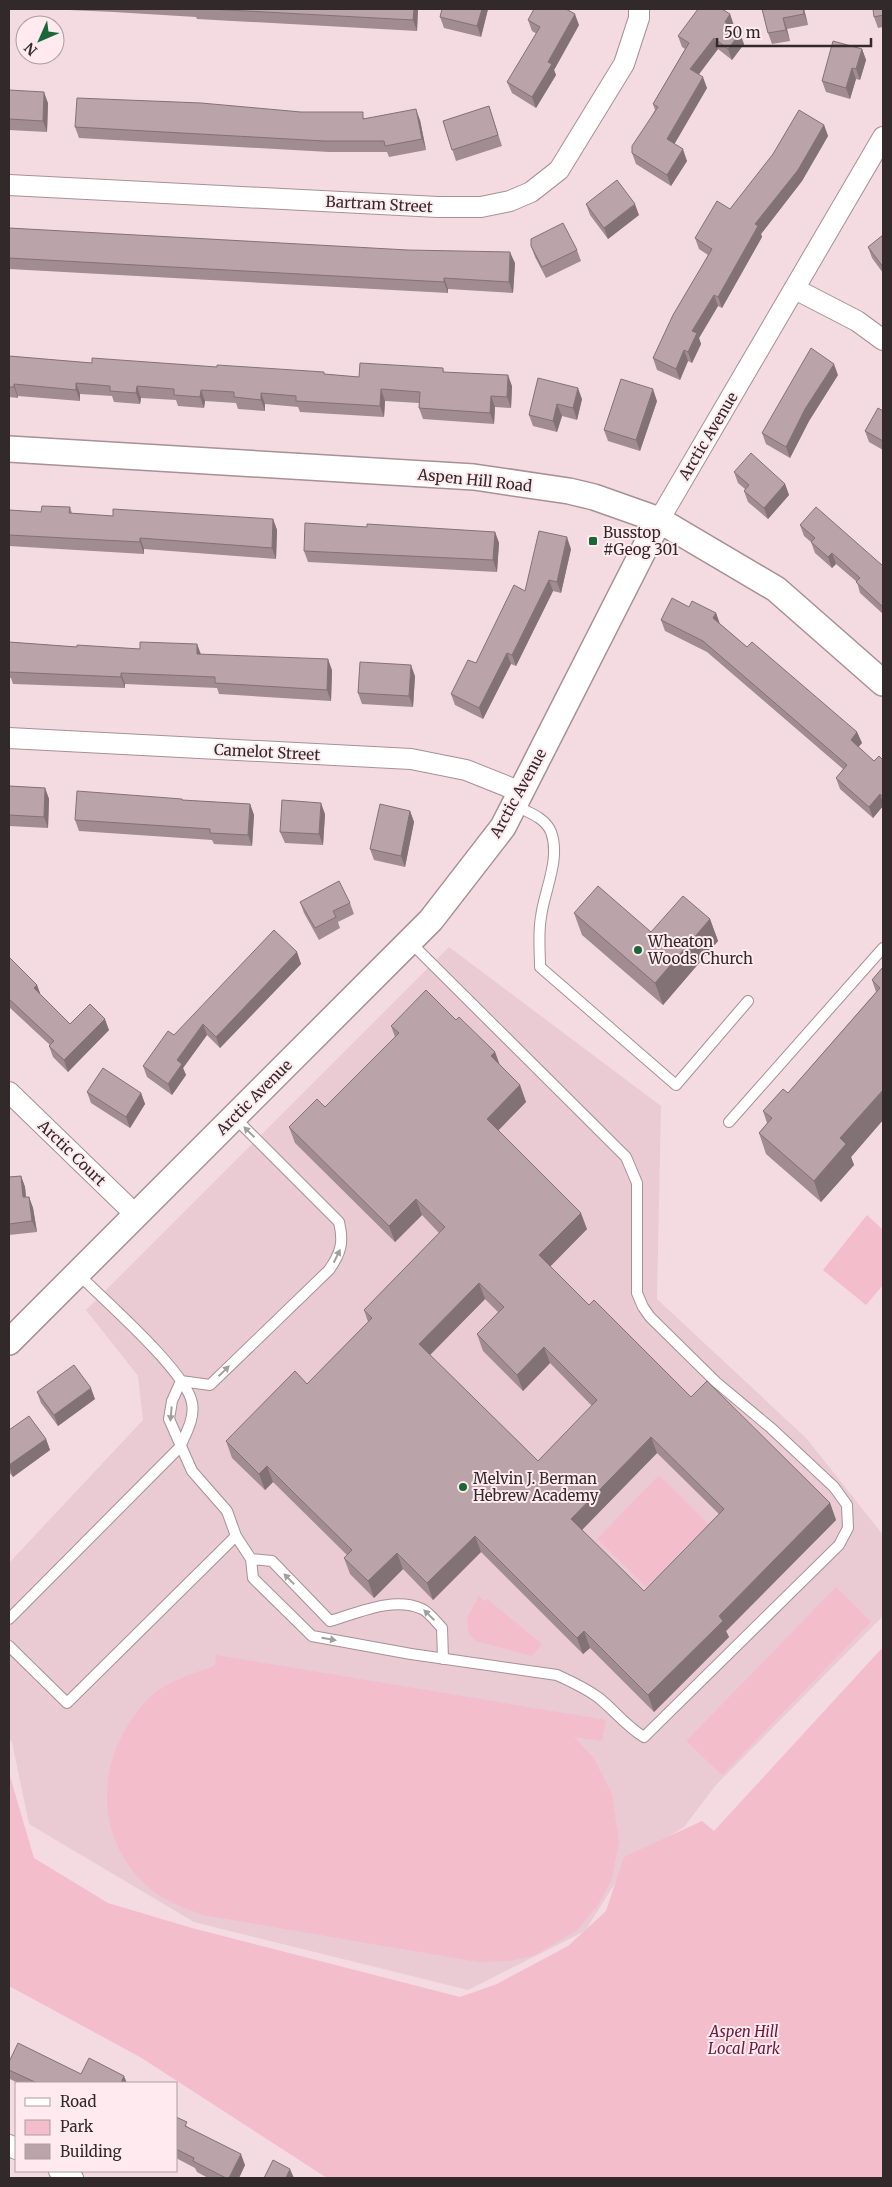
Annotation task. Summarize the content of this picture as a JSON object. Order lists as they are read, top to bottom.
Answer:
{
  "streets": {
    "street": [
      "Bartram Street",
      "Arctic Avenue",
      "Aspen Hill Road",
      "Camelot Street",
      "Arctic Court"
    ]
  },
  "crossings": [
    ["Arctic Avenue", "Aspen Hill Road"],
    ["Arctic Avenue", "Camelot Street"],
    ["Arctic Avenue", "Arctic Court"]
  ],
  "parks": ["Aspen Hill Local Park"],
  "places": {
    "transit": ["Busstop #Geog 301"],
    "other": ["Wheaton Woods Church", "Melvin J. Berman Hebrew Academy"]
  },
  "legend": ["Road", "Park", "Building"],
  "scale_bar": "50 m",
  "north": "bottom left"
}
